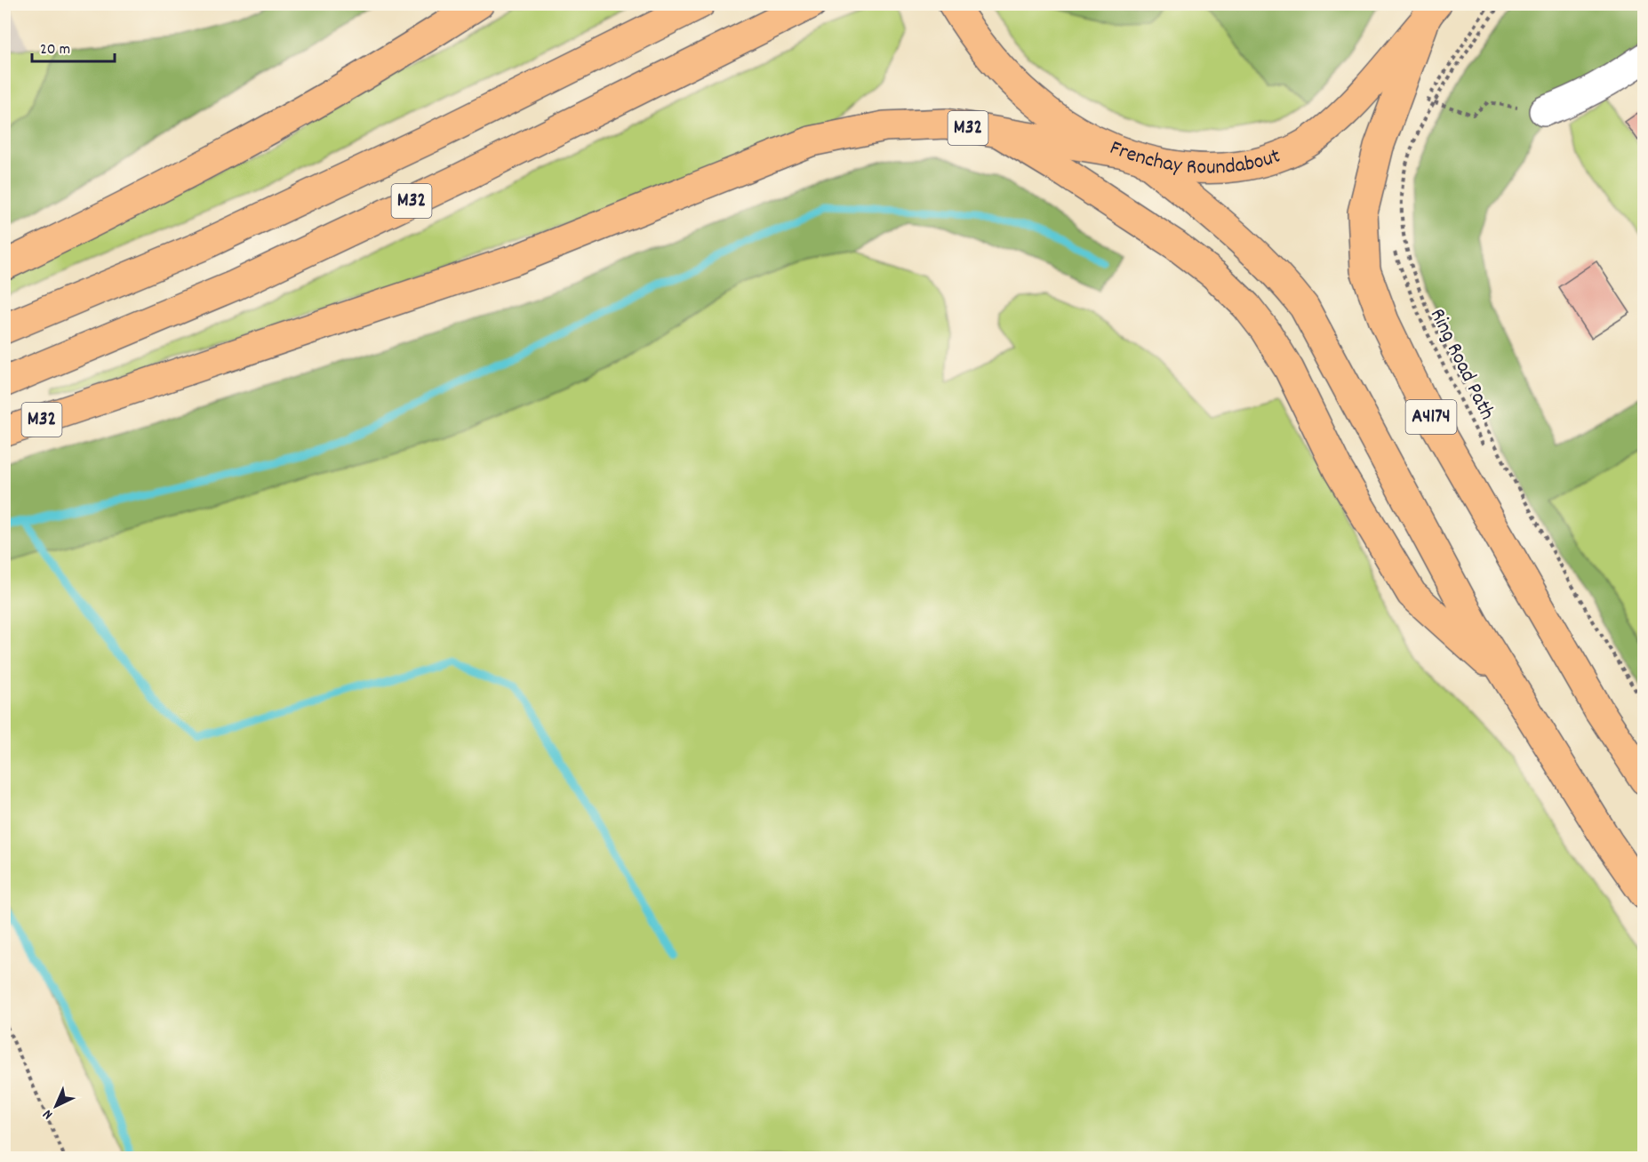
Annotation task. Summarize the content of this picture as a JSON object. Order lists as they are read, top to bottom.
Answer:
{
  "streets": {
    "main road": ["M32", "Frenchay Roundabout", "A4174"],
    "path": ["Ring Road Path"]
  },
  "crossings": [
    ["M32", "Frenchay Roundabout"],
    ["M32", "A4174"],
    ["Frenchay Roundabout", "A4174"]
  ],
  "scale_bar": "20 m",
  "north": "bottom left"
}
